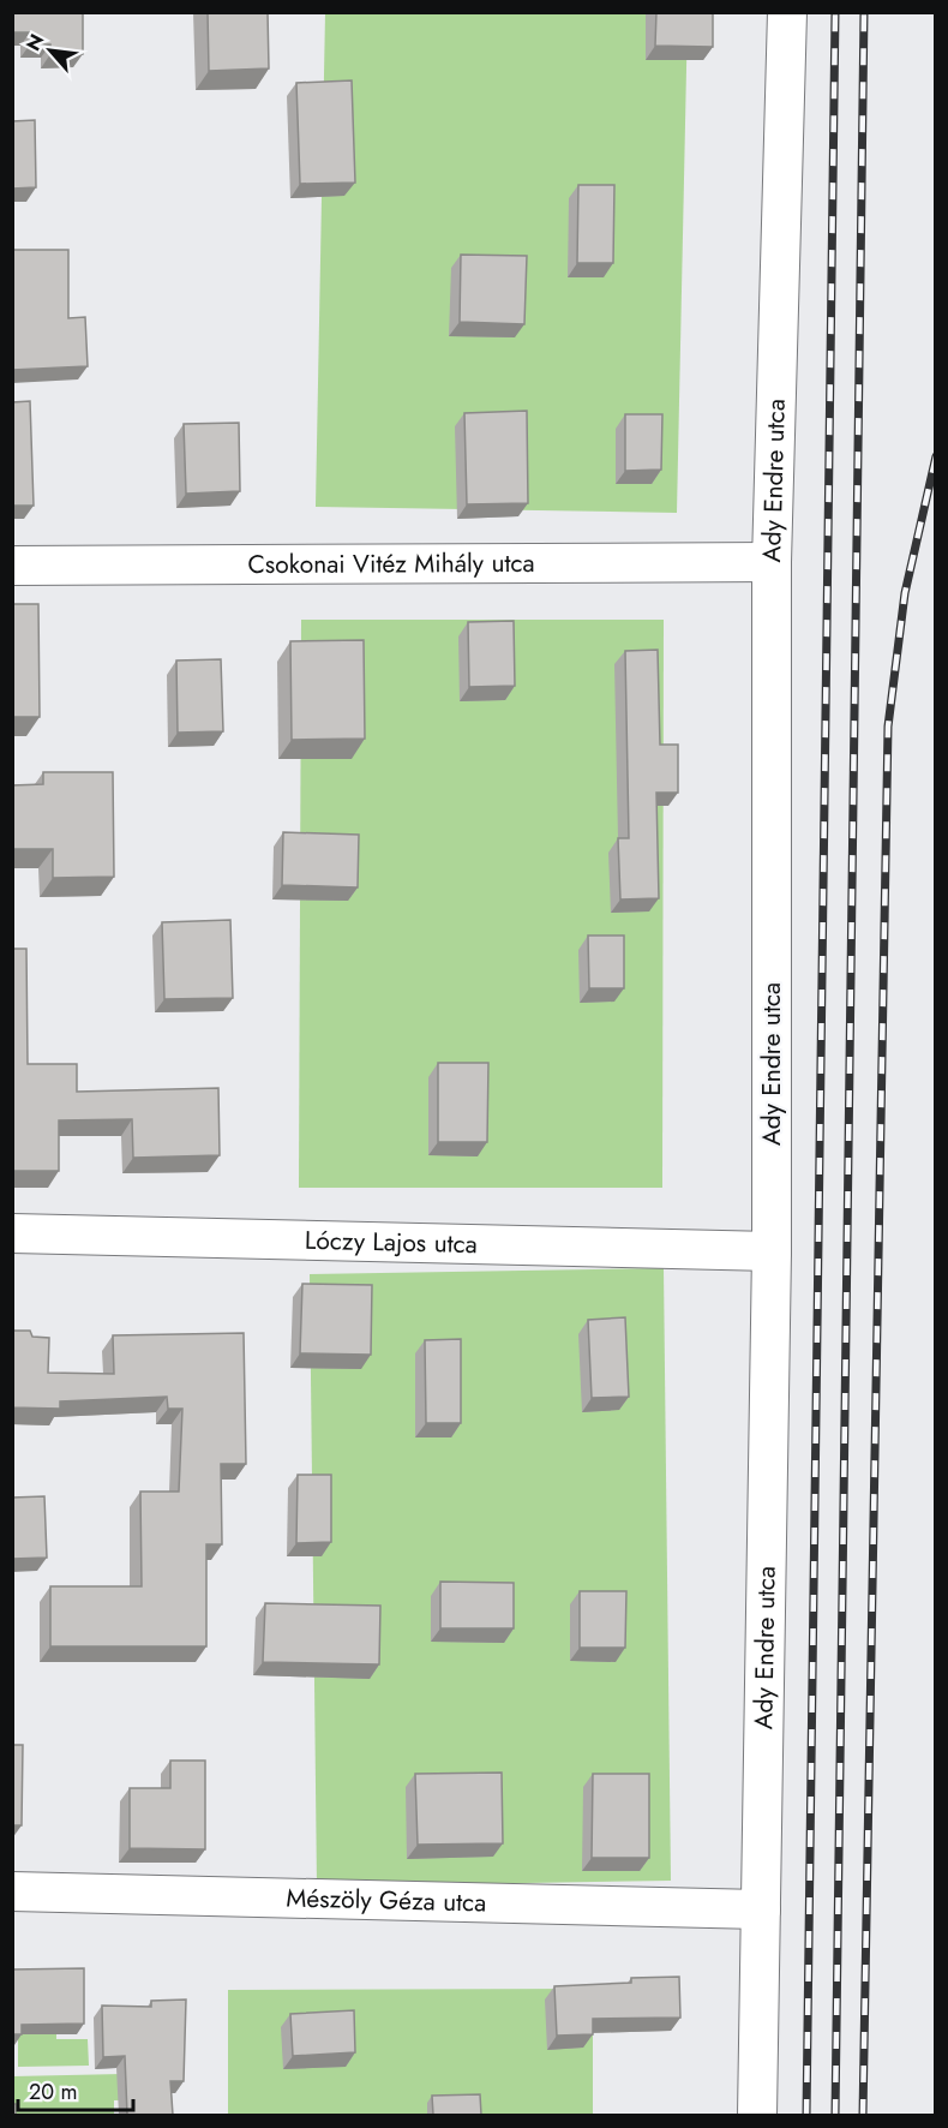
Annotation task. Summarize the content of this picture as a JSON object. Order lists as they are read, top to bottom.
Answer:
{
  "streets": {
    "street": [
      "Ady Endre utca",
      "Csokonai Vitéz Mihály utca",
      "Lóczy Lajos utca",
      "Mészöly Géza utca"
    ]
  },
  "crossings": [
    ["Ady Endre utca", "Csokonai Vitéz Mihály utca"],
    ["Ady Endre utca", "Lóczy Lajos utca"],
    ["Ady Endre utca", "Mészöly Géza utca"]
  ],
  "scale_bar": "20 m",
  "north": "top left"
}
